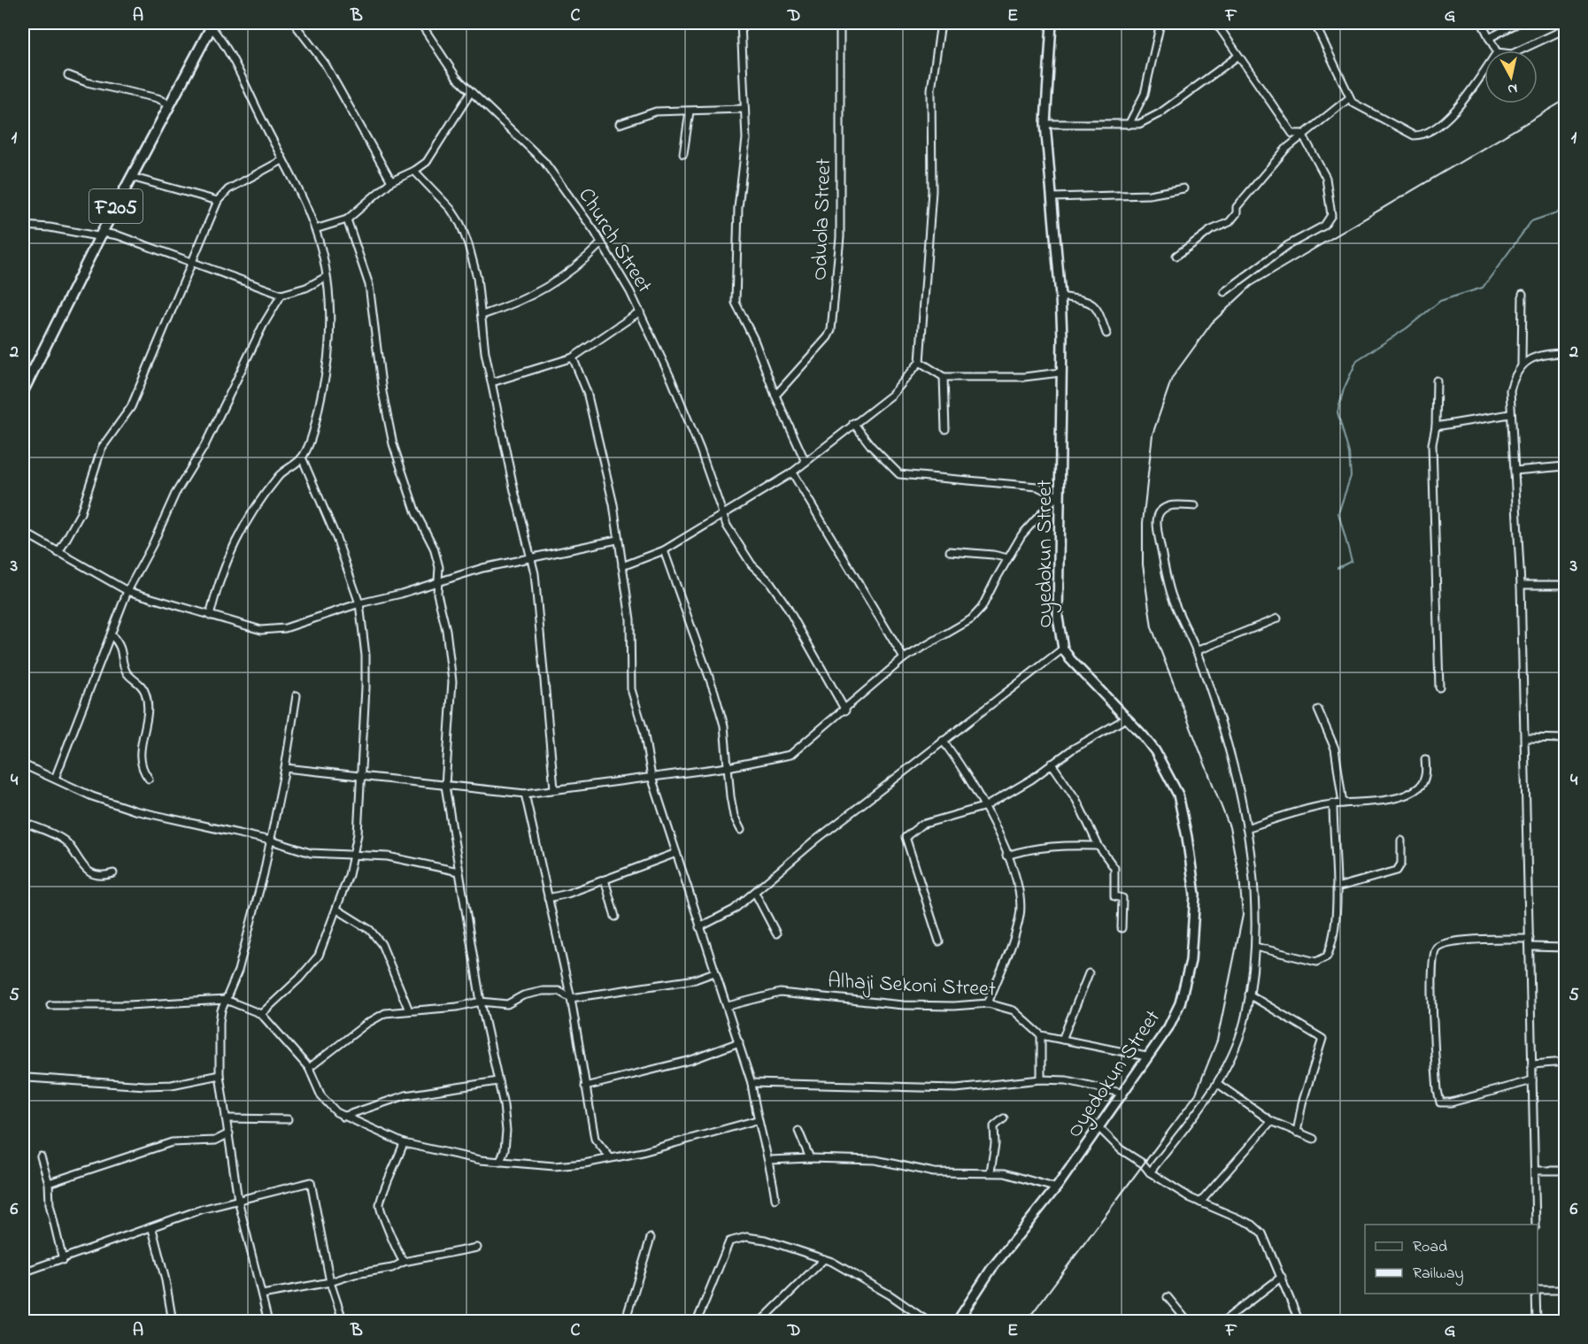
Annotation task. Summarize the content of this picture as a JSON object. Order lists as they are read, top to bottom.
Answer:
{
  "streets": {
    "main road": ["F205"],
    "street": [
      "Oduola Street",
      "Church Street",
      "Oyedokun Street",
      "Alhaji Sekoni Street"
    ]
  },
  "legend": ["Road", "Railway"],
  "north": "bottom",
  "grid": {
    "columns": [
      "A",
      "B",
      "C",
      "D",
      "E",
      "F",
      "G"
    ],
    "rows": [
      "1",
      "2",
      "3",
      "4",
      "5",
      "6"
    ]
  }
}
